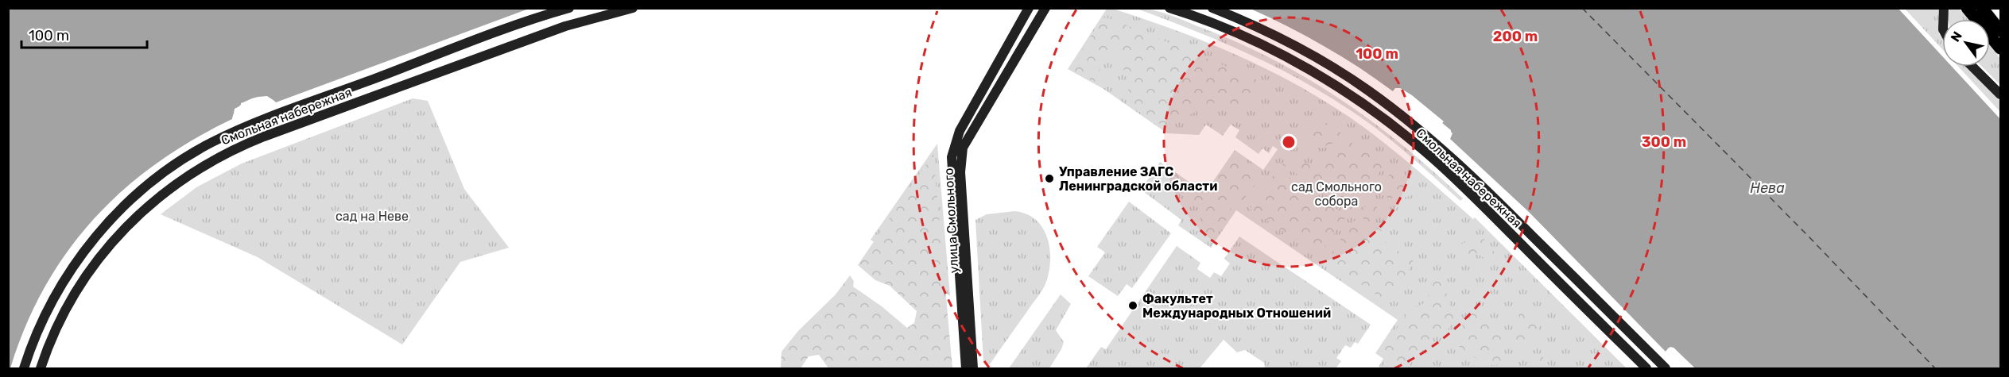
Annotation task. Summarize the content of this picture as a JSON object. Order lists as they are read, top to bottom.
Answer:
{
  "streets": {
    "main road": ["Смольная набережная", "улица Смольного"]
  },
  "water": ["Нева"],
  "parks": ["сад Смольного собора", "сад на Неве"],
  "places": ["Управление ЗАГС Ленинградской области", "Факультет Международных Отношений"],
  "scale_bar": "100 m",
  "north": "top left",
  "rings": ["200 m", "100 m", "300 m"]
}
